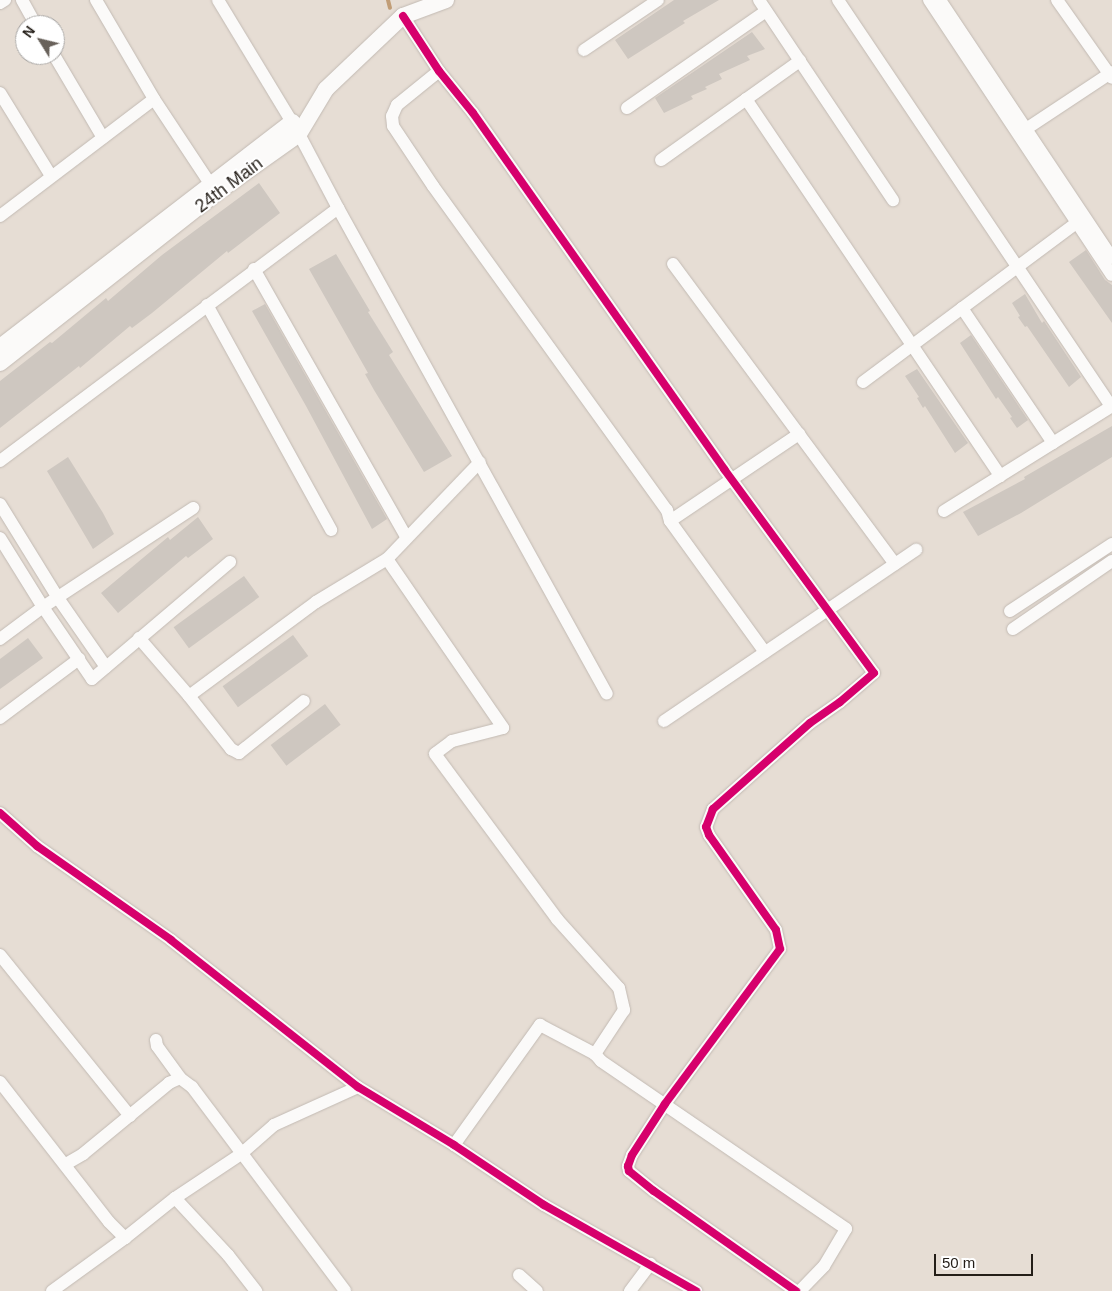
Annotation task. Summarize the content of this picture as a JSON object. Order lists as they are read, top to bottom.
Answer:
{
  "streets": {
    "street": ["24th Main"]
  },
  "scale_bar": "50 m",
  "north": "top left"
}
